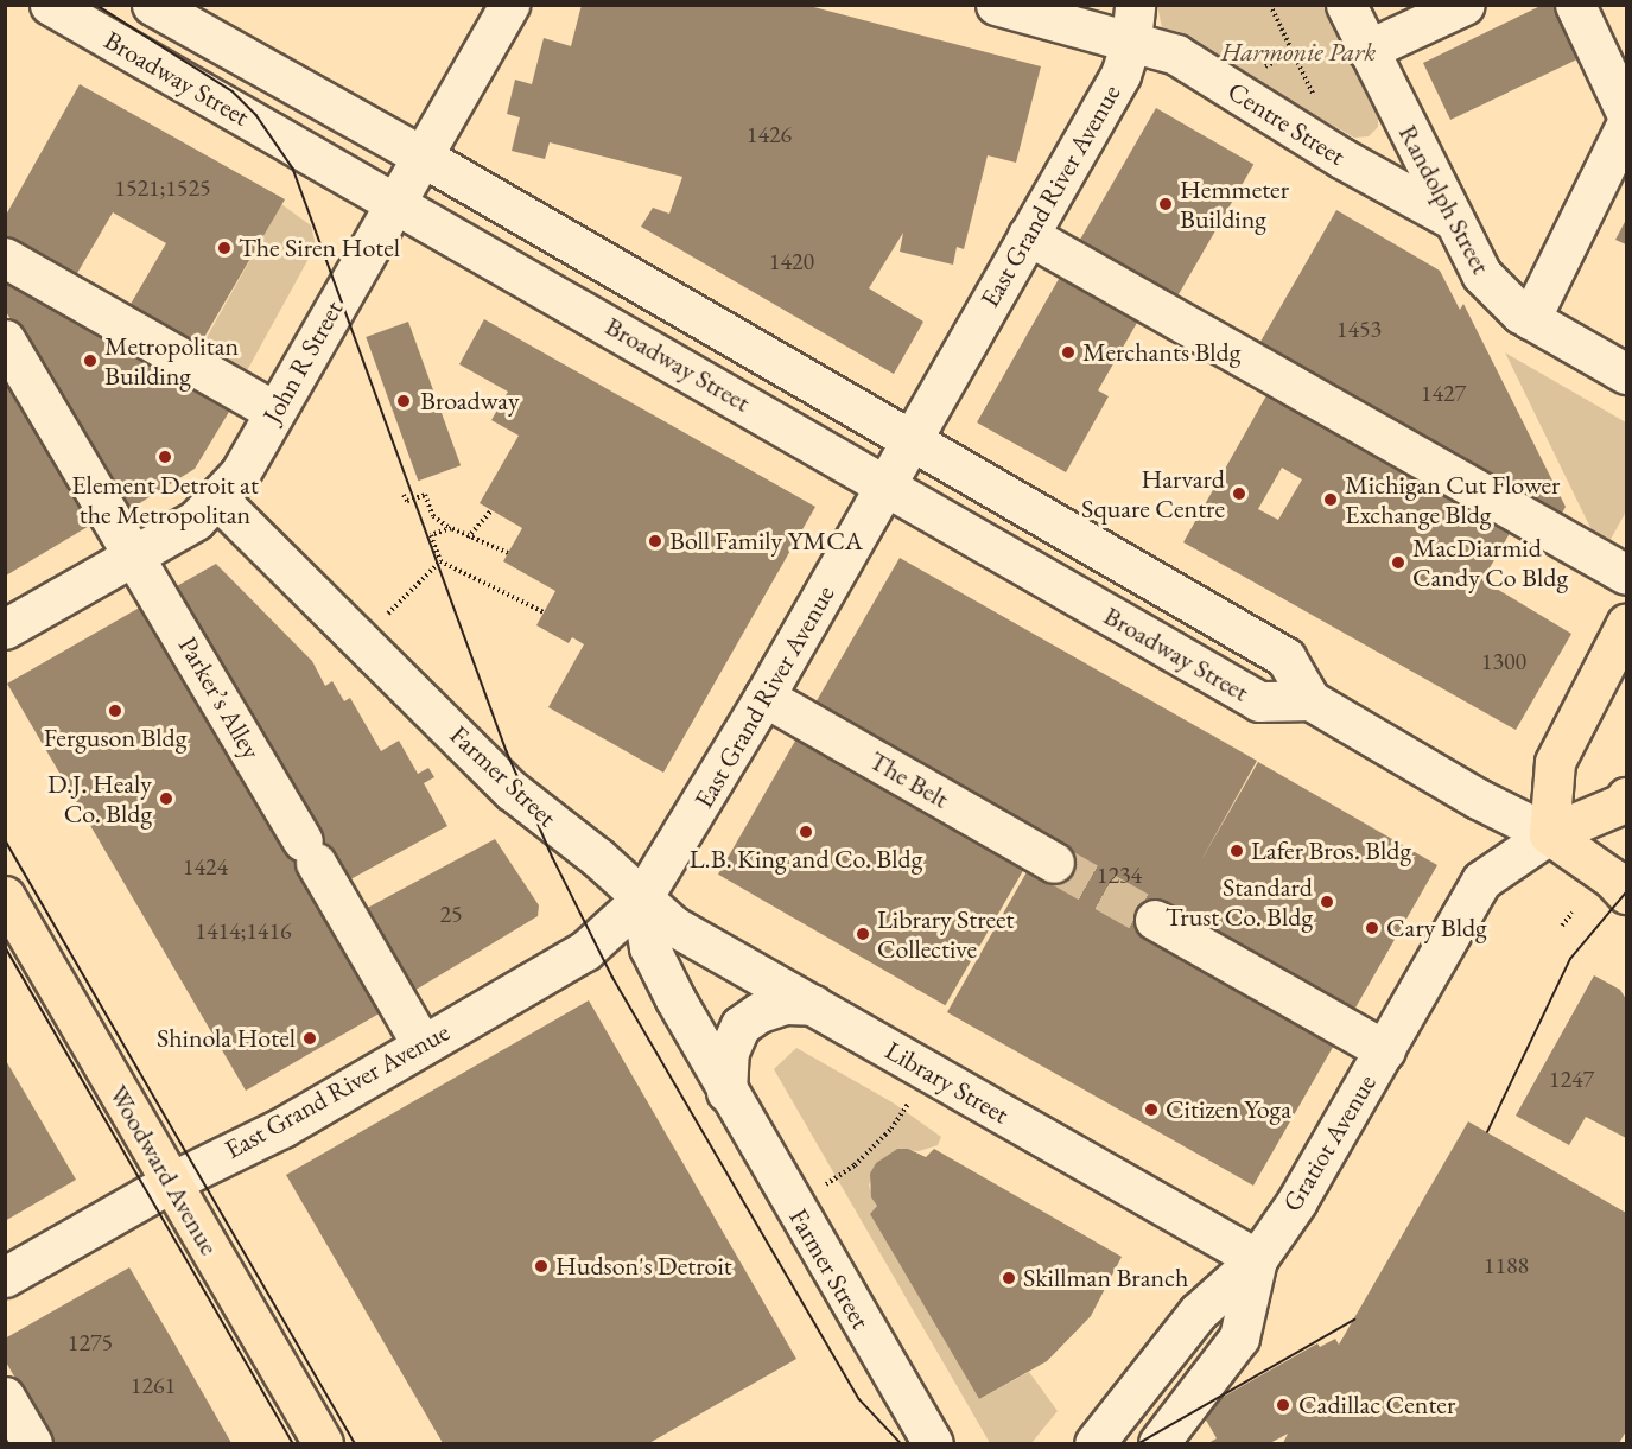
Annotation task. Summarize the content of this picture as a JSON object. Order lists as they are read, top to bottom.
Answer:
{
  "streets": {
    "main road": ["Gratiot Avenue", "Woodward Avenue"],
    "street": [
      "Broadway Street",
      "Centre Street",
      "East Grand River Avenue",
      "Randolph Street",
      "John R Street",
      "Parker’s Alley",
      "Farmer Street",
      "The Belt",
      "Library Street"
    ]
  },
  "crossings": [
    ["Broadway Street", "East Grand River Avenue"],
    ["Broadway Street", "John R Street"],
    ["Broadway Street", "Gratiot Avenue"],
    ["Centre Street", "East Grand River Avenue"],
    ["Centre Street", "Randolph Street"],
    ["East Grand River Avenue", "Parker’s Alley"],
    ["East Grand River Avenue", "Farmer Street"],
    ["East Grand River Avenue", "The Belt"],
    ["East Grand River Avenue", "Library Street"],
    ["East Grand River Avenue", "Woodward Avenue"],
    ["John R Street", "Parker’s Alley"],
    ["John R Street", "Farmer Street"],
    ["Farmer Street", "Library Street"],
    ["Library Street", "Gratiot Avenue"]
  ],
  "parks": ["Harmonie Park"],
  "places": [
    "Hemmeter Building",
    "The Siren Hotel",
    "Merchants Bldg",
    "Metropolitan Building",
    "Broadway",
    "Element Detroit at the Metropolitan",
    "Harvard Square Centre",
    "Michigan Cut Flower Exchange Bldg",
    "Boll Family YMCA",
    "MacDiarmid Candy Co Bldg",
    "Ferguson Bldg",
    "D.J. Healy Co. Bldg",
    "L.B. King and Co. Bldg",
    "Lafer Bros. Bldg",
    "Standard Trust Co. Bldg",
    "Cary Bldg",
    "Library Street Collective",
    "Shinola Hotel",
    "Citizen Yoga",
    "Hudson's Detroit",
    "Skillman Branch",
    "Cadillac Center"
  ],
  "house_numbers": [
    "1426",
    "1521;1525",
    "1420",
    "1453",
    "1427",
    "1300",
    "1424",
    "1234",
    "25",
    "1414;1416",
    "1247",
    "1188",
    "1275",
    "1261"
  ]
}
